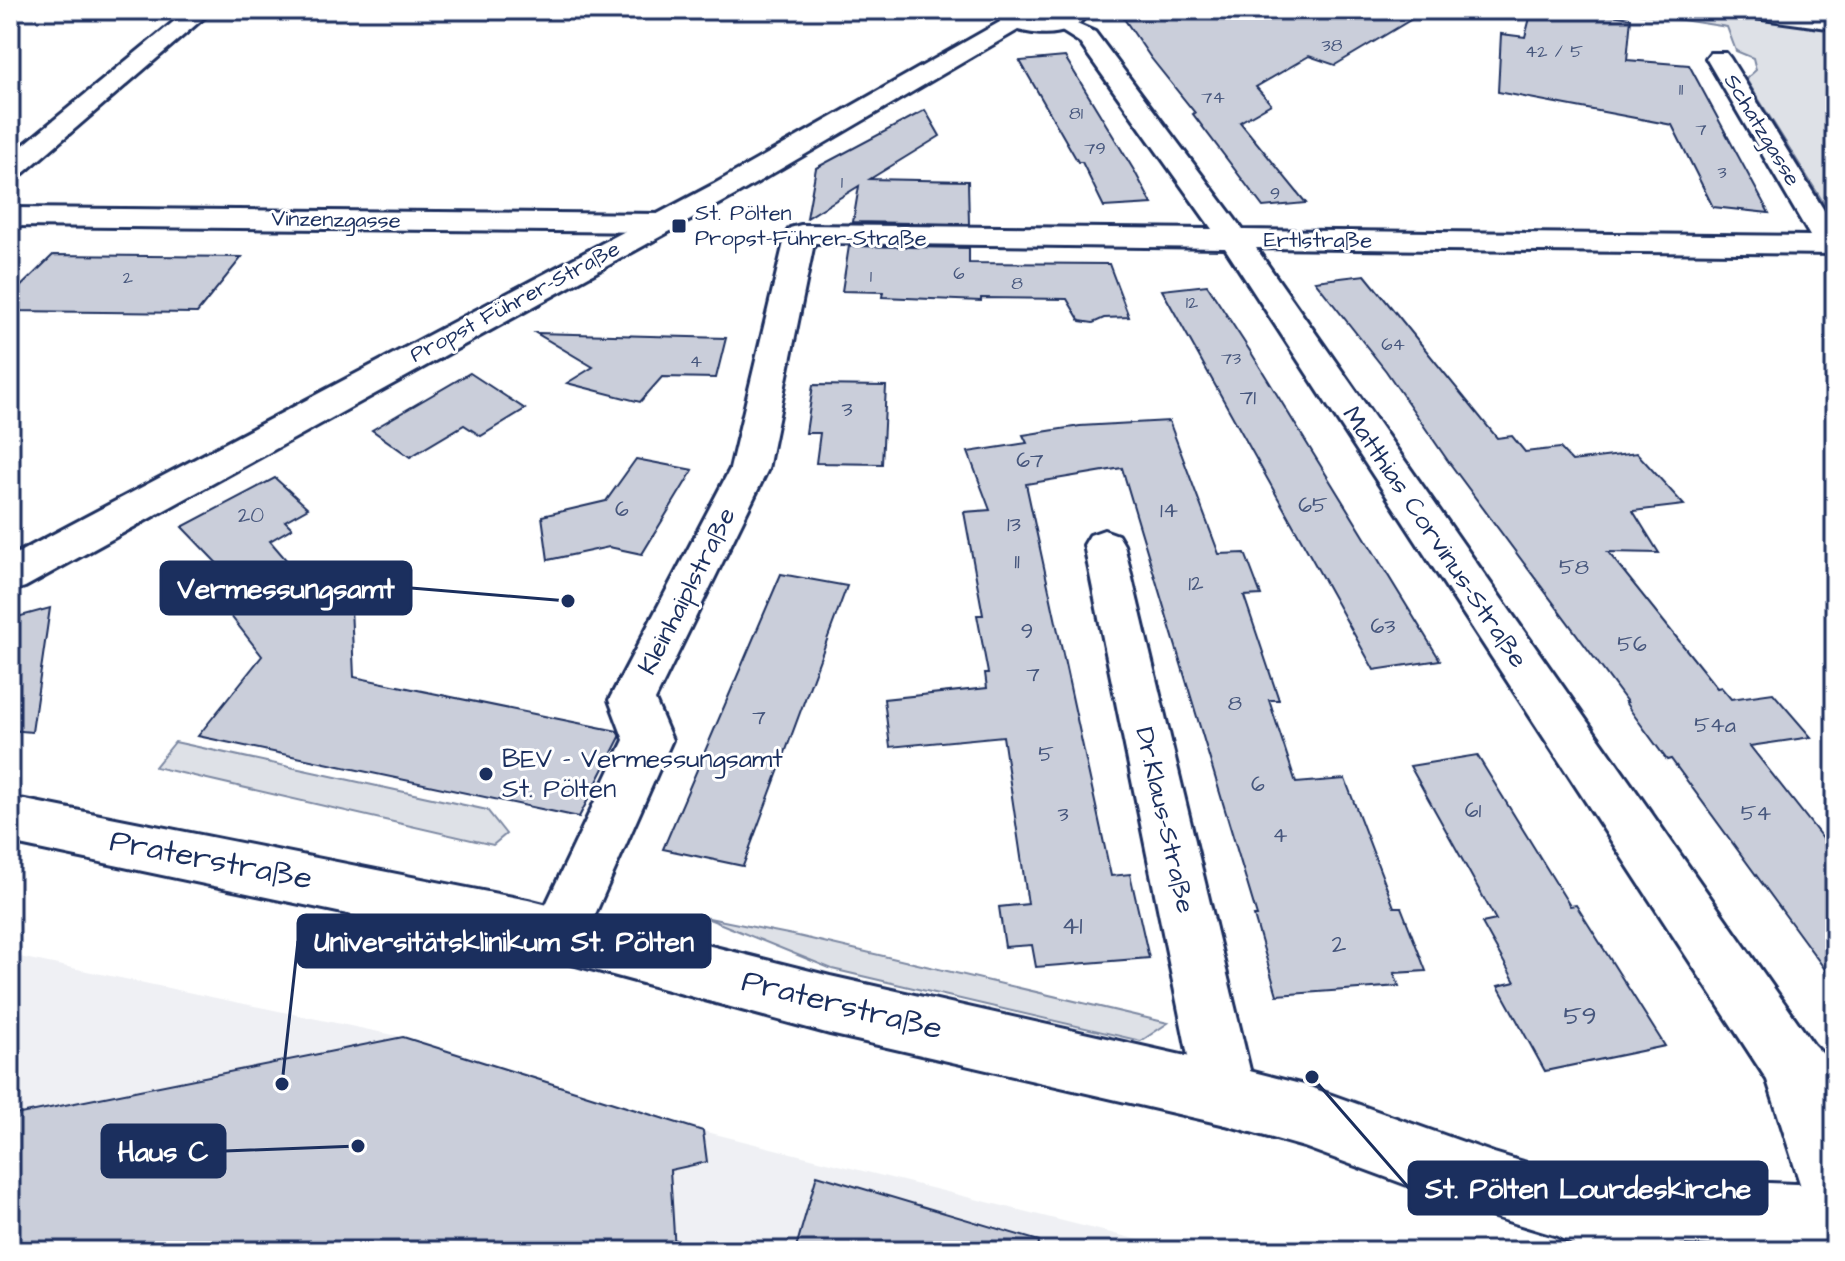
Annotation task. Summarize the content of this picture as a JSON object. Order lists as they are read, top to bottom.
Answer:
{
  "streets": {
    "street": [
      "Schatzgasse",
      "Vinzenzgasse",
      "Ertlstraße",
      "Propst Führer-Straße",
      "Matthias Corvinus-Straße",
      "Kleinhaiplstraße",
      "Dr.Klaus-Straße",
      "Praterstraße"
    ]
  },
  "crossings": [
    ["Schatzgasse", "Ertlstraße"],
    ["Vinzenzgasse", "Propst Führer-Straße"],
    ["Ertlstraße", "Matthias Corvinus-Straße"],
    ["Ertlstraße", "Kleinhaiplstraße"],
    ["Matthias Corvinus-Straße", "Praterstraße"],
    ["Kleinhaiplstraße", "Praterstraße"],
    ["Dr.Klaus-Straße", "Praterstraße"]
  ],
  "places": {
    "transit": ["St. Pölten Propst-Führer-Straße"],
    "other": [
      "Vermessungsamt",
      "BEV - Vermessungsamt St. Pölten",
      "St. Pölten Lourdeskirche",
      "Universitätsklinikum St. Pölten",
      "Haus C"
    ]
  },
  "house_numbers": [
    "38",
    "42 / 5",
    "11",
    "74",
    "81",
    "7",
    "79",
    "3",
    "1",
    "9",
    "6",
    "1",
    "2",
    "8",
    "12",
    "64",
    "73",
    "4",
    "71",
    "3",
    "67",
    "65",
    "6",
    "14",
    "20",
    "13",
    "11",
    "58",
    "12",
    "63",
    "9",
    "56",
    "7",
    "8",
    "7",
    "54a",
    "5",
    "6",
    "61",
    "54",
    "3",
    "4",
    "41",
    "2",
    "59"
  ]
}
